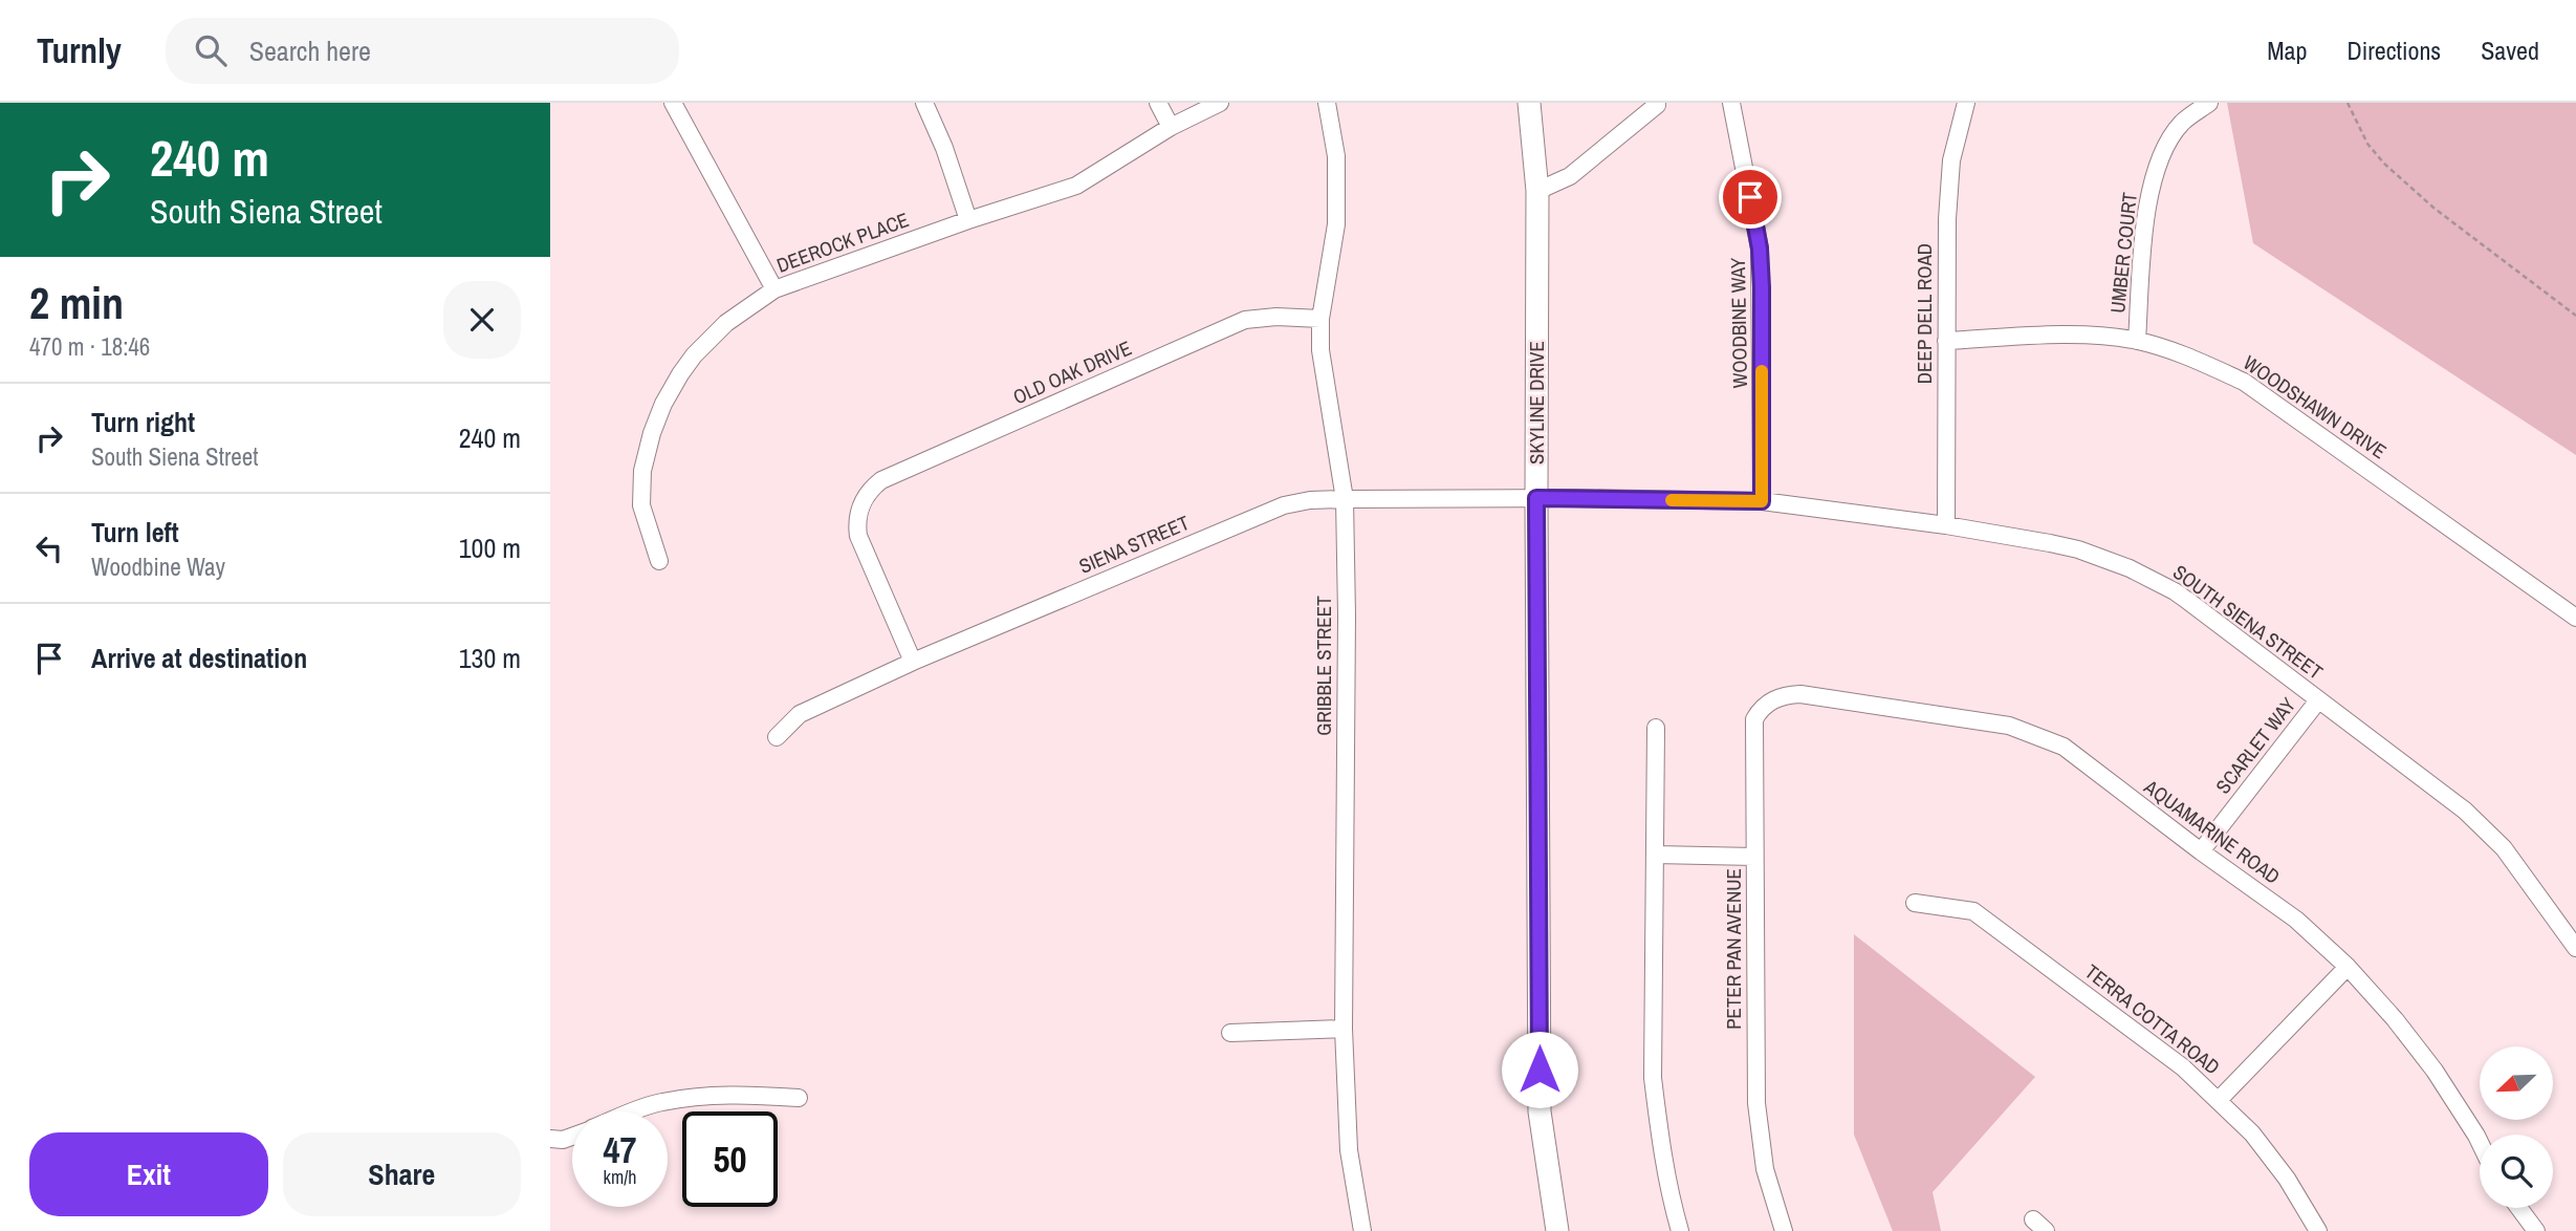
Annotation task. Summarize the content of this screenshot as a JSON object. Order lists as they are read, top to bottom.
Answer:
{
  "streets": {
    "main road": ["SKYLINE DRIVE"],
    "street": [
      "DEEROCK PLACE",
      "UMBER COURT",
      "DEEP DELL ROAD",
      "WOODBINE WAY",
      "OLD OAK DRIVE",
      "WOODSHAWN DRIVE",
      "SIENA STREET",
      "SOUTH SIENA STREET",
      "GRIBBLE STREET",
      "SCARLET WAY",
      "AQUAMARINE ROAD",
      "PETER PAN AVENUE",
      "TERRA COTTA ROAD"
    ]
  },
  "crossings": [
    ["UMBER COURT", "WOODSHAWN DRIVE"],
    ["DEEP DELL ROAD", "WOODSHAWN DRIVE"],
    ["DEEP DELL ROAD", "SOUTH SIENA STREET"],
    ["WOODBINE WAY", "SOUTH SIENA STREET"],
    ["OLD OAK DRIVE", "SIENA STREET"],
    ["OLD OAK DRIVE", "GRIBBLE STREET"],
    ["SKYLINE DRIVE", "SIENA STREET"],
    ["SKYLINE DRIVE", "SOUTH SIENA STREET"],
    ["SIENA STREET", "SOUTH SIENA STREET"],
    ["SIENA STREET", "GRIBBLE STREET"],
    ["SOUTH SIENA STREET", "SCARLET WAY"],
    ["SCARLET WAY", "AQUAMARINE ROAD"],
    ["AQUAMARINE ROAD", "PETER PAN AVENUE"]
  ],
  "north": "bottom left",
  "page": {
    "header": "Turnly",
    "search": "Search here",
    "nav": ["Map", "Directions", "Saved"],
    "turn": ["240 m", "South Siena Street"],
    "heading": ["2 min", "470 m · 18:46"],
    "list": [
      {
        "name": "Turn right",
        "note": "South Siena Street",
        "value": "240 m"
      },
      {
        "name": "Turn left",
        "note": "Woodbine Way",
        "value": "100 m"
      },
      {
        "name": "Arrive at destination",
        "value": "130 m"
      }
    ],
    "speed": "47 km/h",
    "limit": "50",
    "buttons": ["Exit", "Share"]
  }
}
